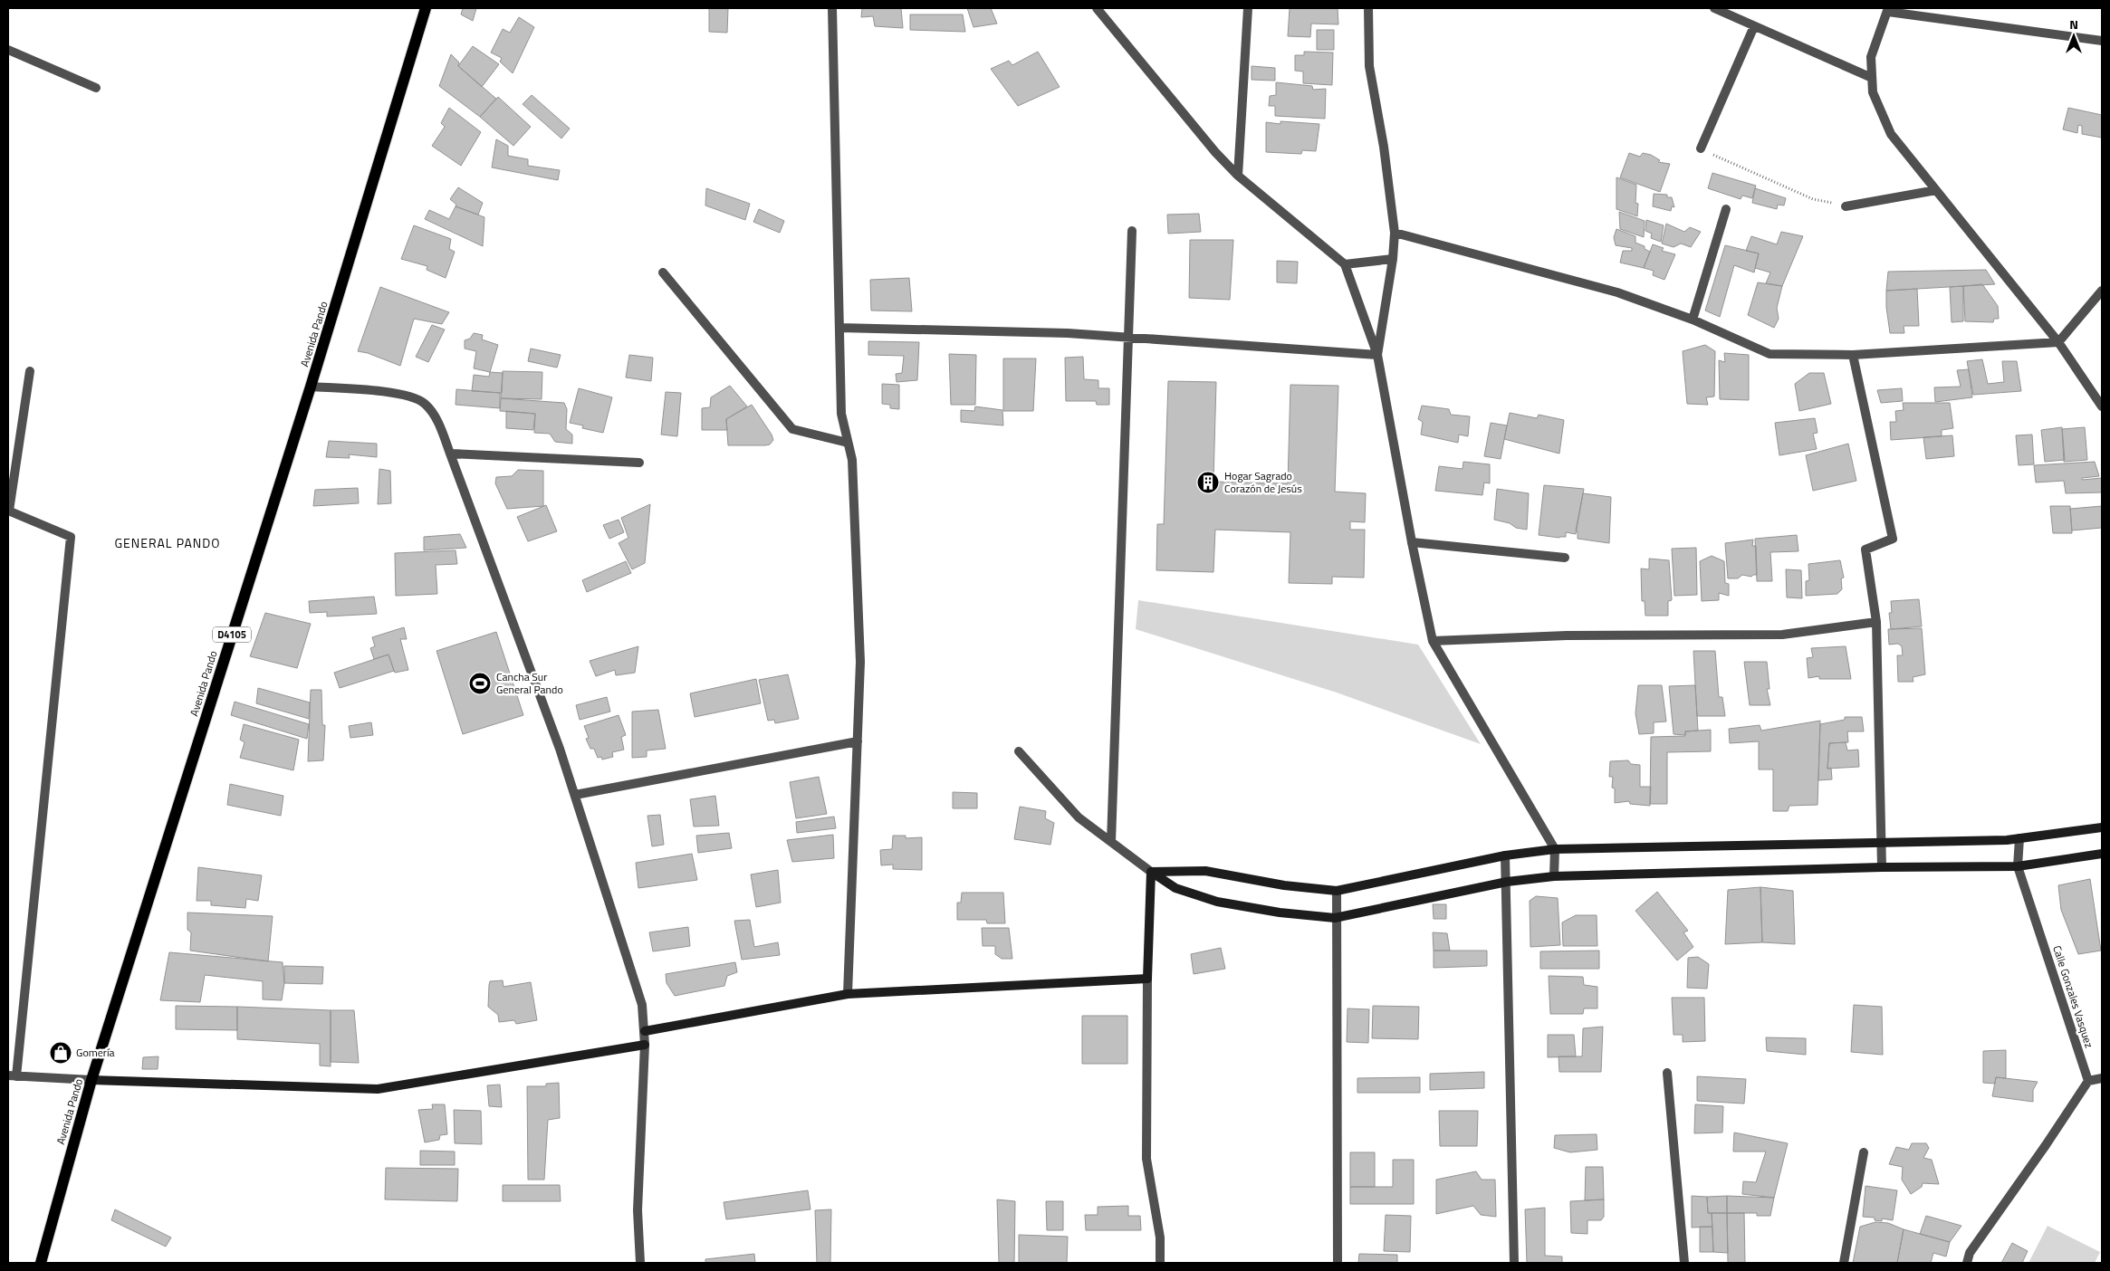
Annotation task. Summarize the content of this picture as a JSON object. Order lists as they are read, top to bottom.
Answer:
{
  "streets": {
    "main road": ["Avenida Pando", "D4105"],
    "street": ["Calle Gonzales Vasquez"]
  },
  "districts": ["GENERAL PANDO"],
  "places": {
    "building": ["Hogar Sagrado Corazón de Jesús"],
    "sports": ["Cancha Sur General Pando"],
    "shop": ["Gomería"]
  },
  "north": "top"
}
